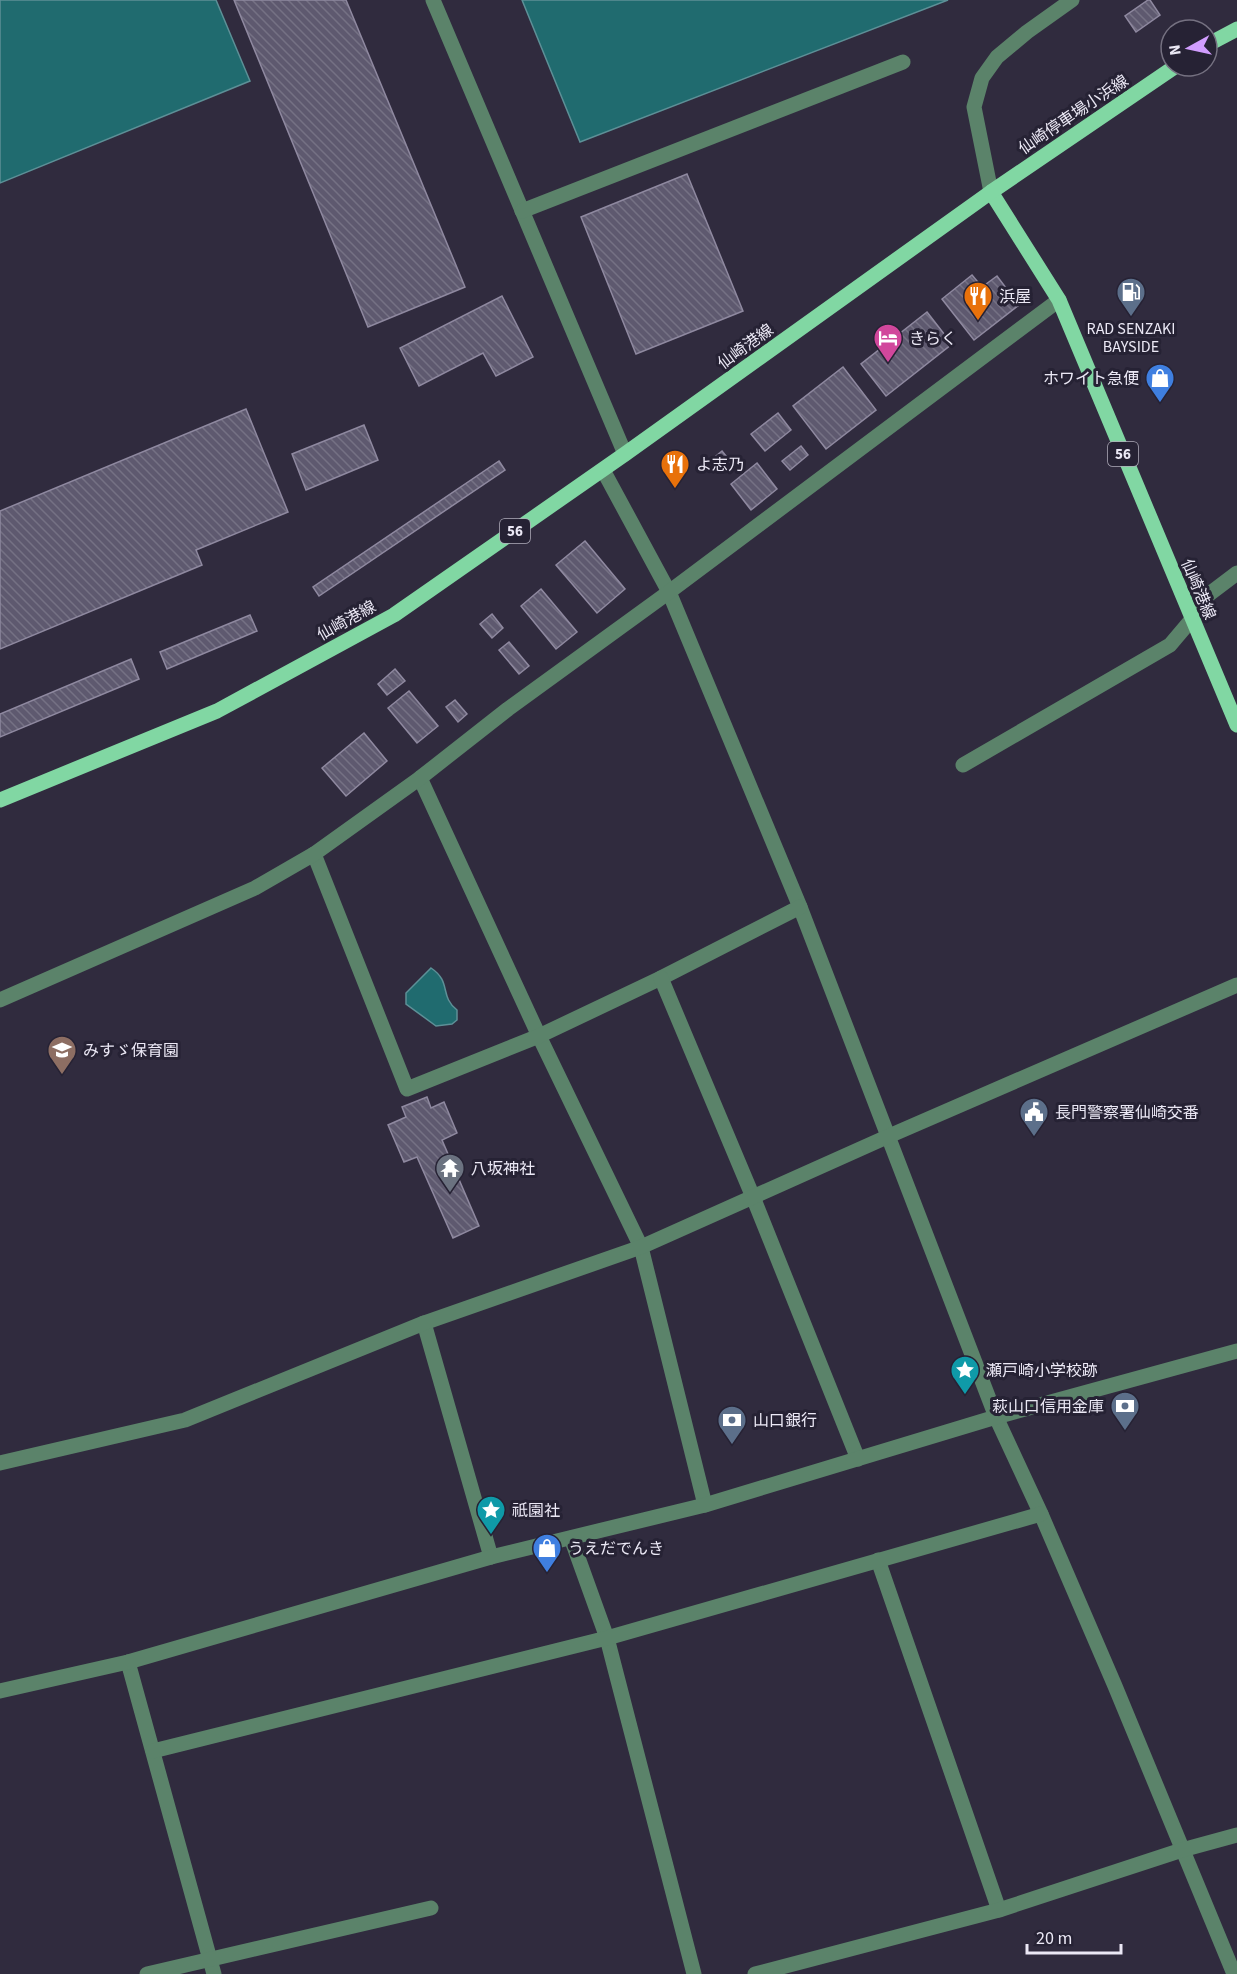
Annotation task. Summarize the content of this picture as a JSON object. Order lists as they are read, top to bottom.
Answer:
{
  "streets": {
    "main road": ["仙崎停車場小浜線", "仙崎港線", "56"]
  },
  "crossings": [
    ["仙崎停車場小浜線", "仙崎港線"]
  ],
  "places": {
    "fuel station": ["RAD SENZAKI BAYSIDE"],
    "restaurant": ["浜屋", "よ志乃"],
    "hotel": ["きらく"],
    "shop": ["ホワイト急便", "うえだでんき"],
    "school or university": ["みすゞ保育園"],
    "public building": ["長門警察署仙崎交番"],
    "temple": ["八坂神社"],
    "place": ["瀬戸崎小学校跡", "祇園社"],
    "bank": ["萩山口信用金庫", "山口銀行"]
  },
  "scale_bar": "20 m",
  "north": "left"
}
